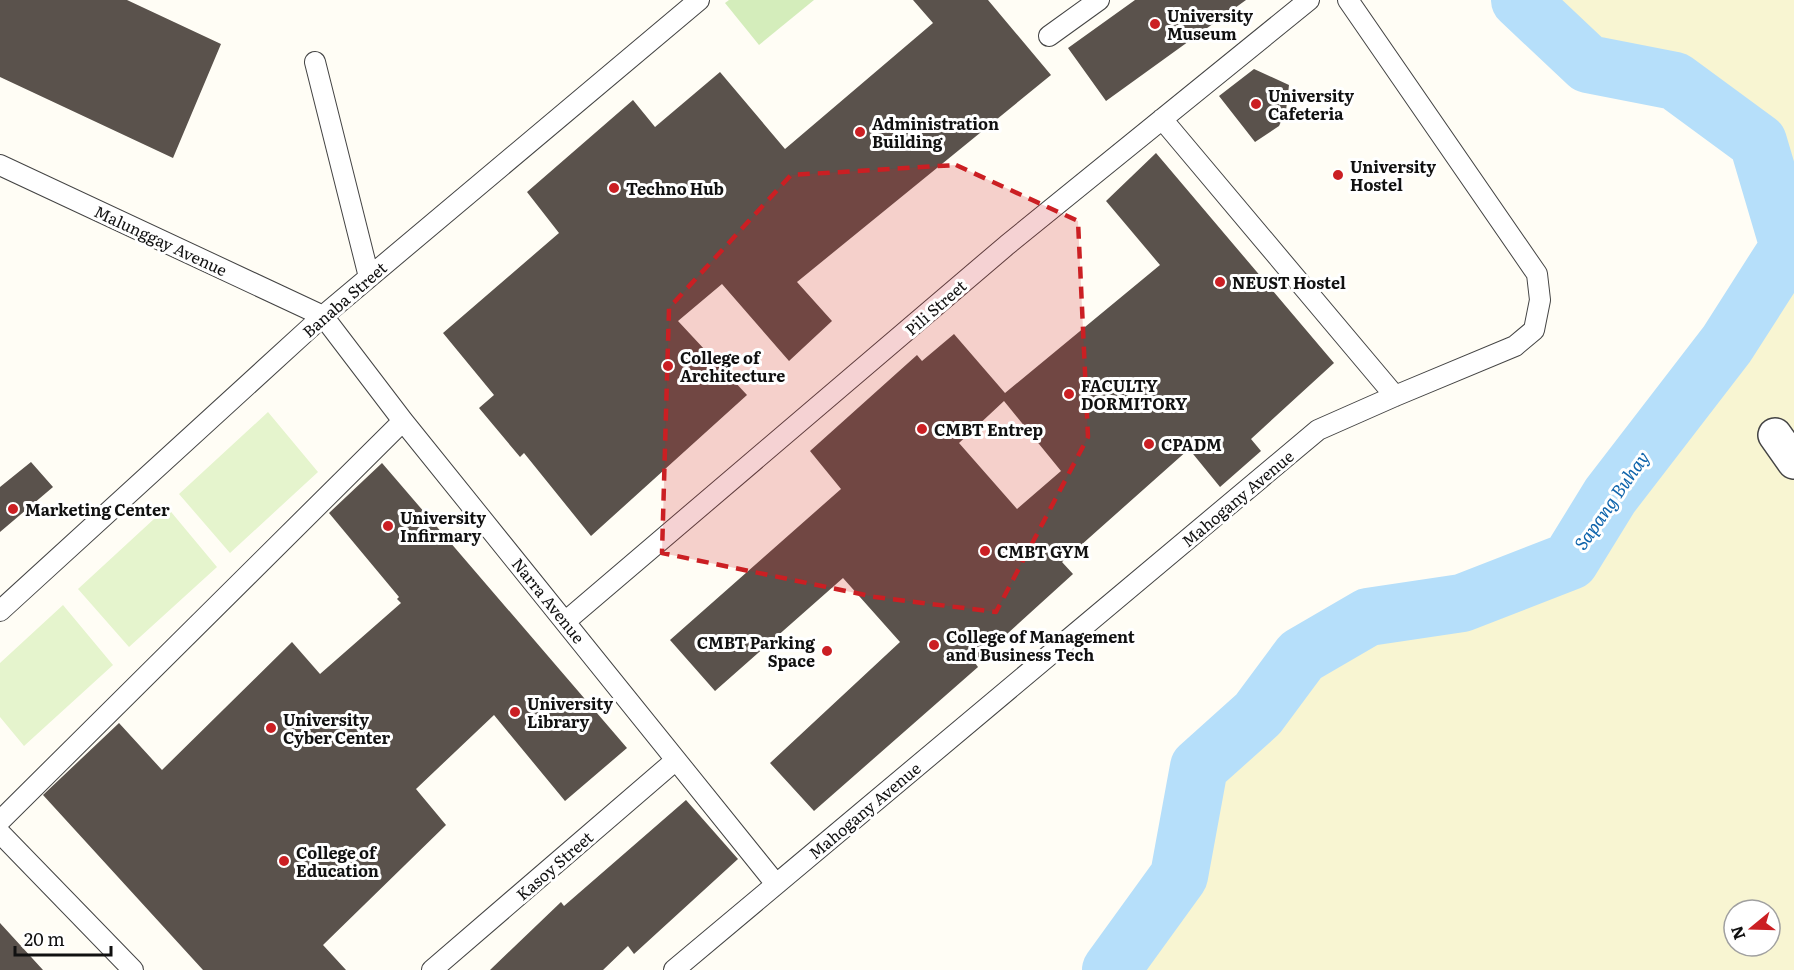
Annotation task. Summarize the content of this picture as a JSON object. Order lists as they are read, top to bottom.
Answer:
{
  "streets": {
    "lane": [
      "Malunggay Avenue",
      "Banaba Street",
      "Pili Street",
      "Mahogany Avenue",
      "Narra Avenue",
      "Kasoy Street"
    ]
  },
  "crossings": [
    ["Malunggay Avenue", "Banaba Street"],
    ["Malunggay Avenue", "Narra Avenue"],
    ["Banaba Street", "Narra Avenue"],
    ["Pili Street", "Narra Avenue"],
    ["Mahogany Avenue", "Narra Avenue"],
    ["Narra Avenue", "Kasoy Street"]
  ],
  "water": ["Sapang Buhay"],
  "places": [
    "University Museum",
    "University Cafeteria",
    "Administration Building",
    "University Hostel",
    "Techno Hub",
    "NEUST Hostel",
    "College of Architecture",
    "FACULTY DORMITORY",
    "CMBT Entrep",
    "CPADM",
    "Marketing Center",
    "University Infirmary",
    "CMBT GYM",
    "College of Management and Business Tech",
    "CMBT Parking Space",
    "University Library",
    "University Cyber Center",
    "College of Education"
  ],
  "scale_bar": "20 m",
  "north": "left"
}
